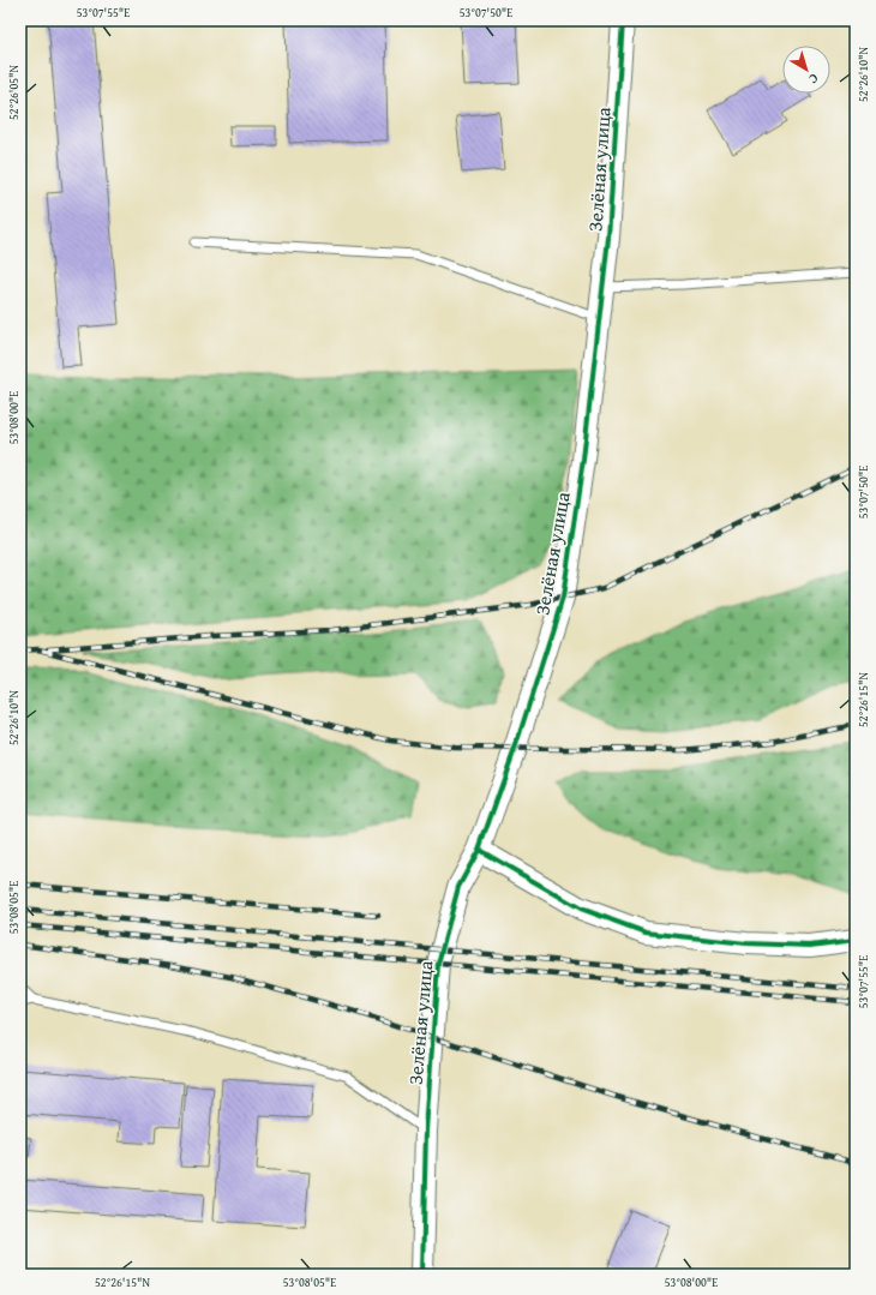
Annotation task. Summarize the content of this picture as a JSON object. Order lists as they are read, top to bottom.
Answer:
{
  "streets": {
    "street": ["Зелёная улица"]
  },
  "north": "bottom right",
  "coordinates": [
    "53°07'55\"E",
    "53°07'50\"E",
    "52°26'10\"N",
    "52°26'05\"N",
    "53°08'00\"E",
    "52°26'15\"N",
    "53°08'05\"E"
  ]
}
